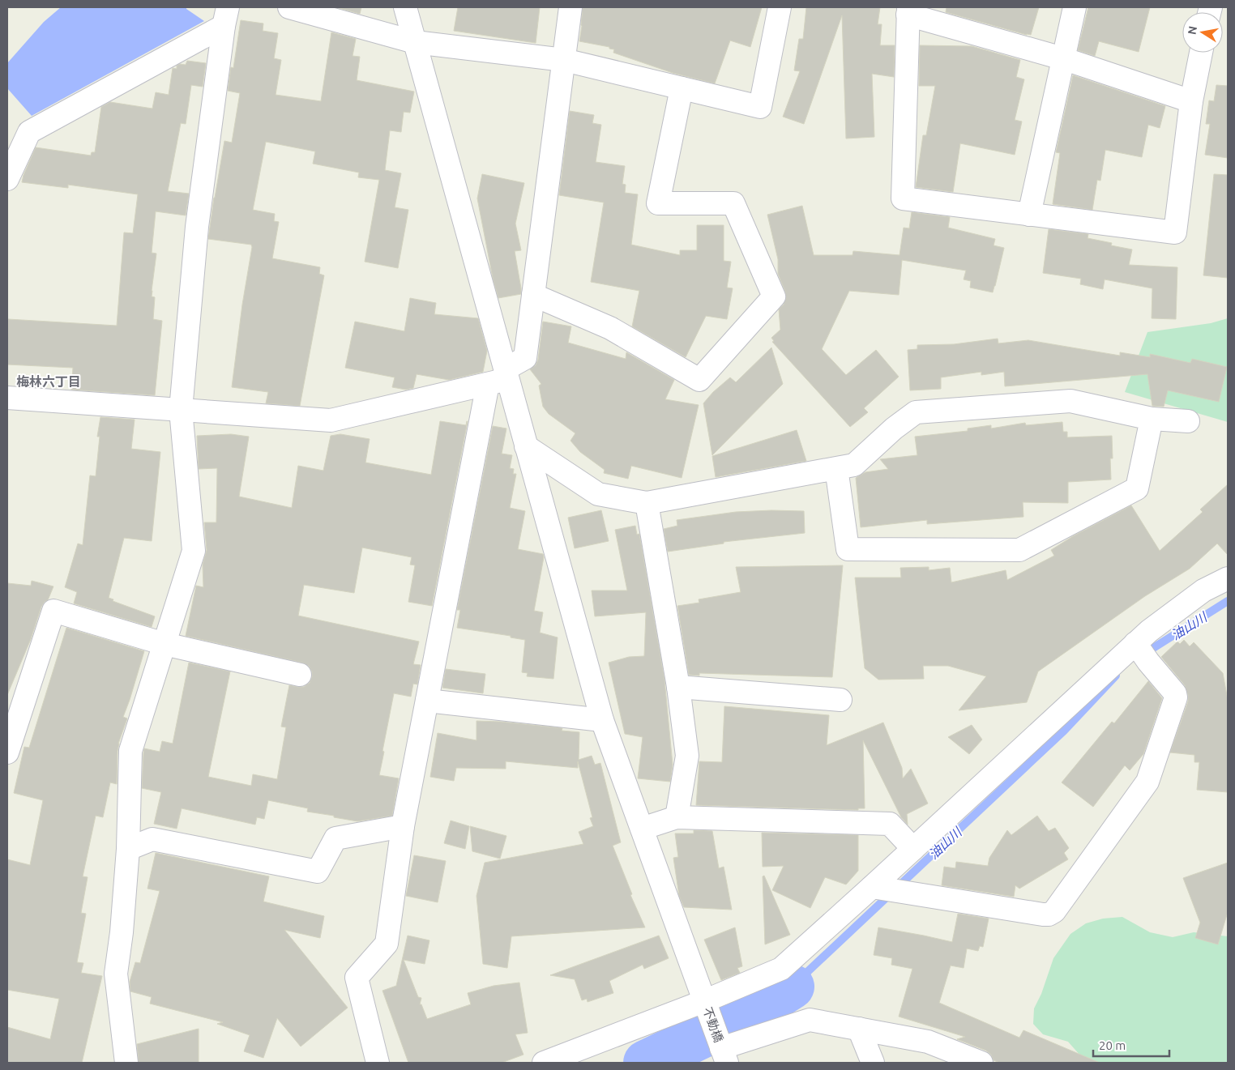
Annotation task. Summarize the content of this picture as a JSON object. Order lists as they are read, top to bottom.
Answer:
{
  "streets": {
    "street": ["不動橋"]
  },
  "districts": ["梅林六丁目"],
  "water": ["油山川"],
  "scale_bar": "20 m",
  "north": "left"
}
